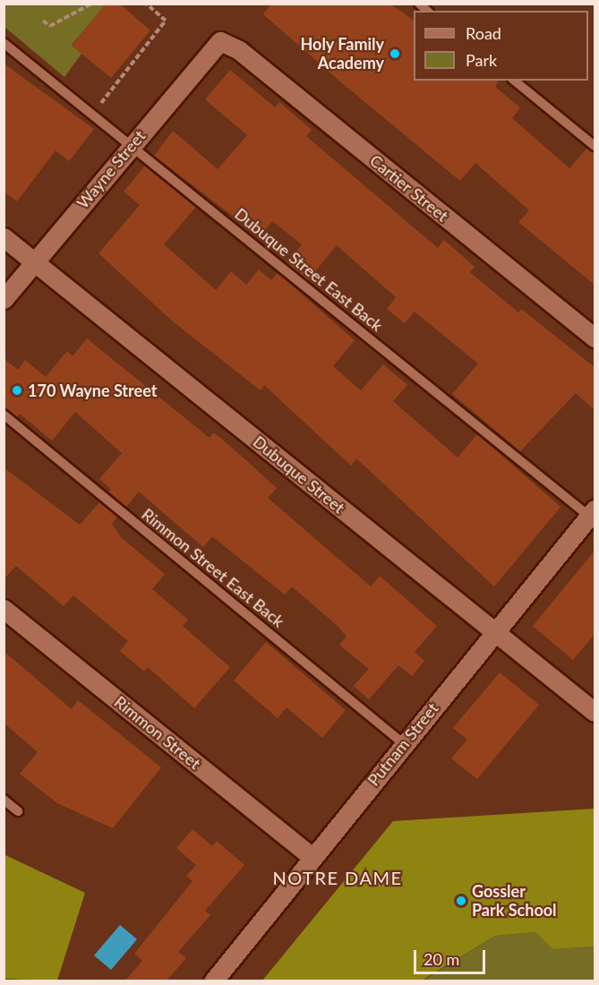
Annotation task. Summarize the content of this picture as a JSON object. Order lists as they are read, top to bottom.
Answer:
{
  "streets": {
    "street": [
      "Wayne Street",
      "Cartier Street",
      "Dubuque Street",
      "Rimmon Street",
      "Putnam Street"
    ],
    "lane": ["Dubuque Street East Back", "Rimmon Street East Back"]
  },
  "crossings": [
    ["Wayne Street", "Cartier Street"],
    ["Wayne Street", "Dubuque Street East Back"],
    ["Wayne Street", "Dubuque Street"],
    ["Dubuque Street East Back", "Putnam Street"],
    ["Dubuque Street", "Putnam Street"],
    ["Rimmon Street East Back", "Putnam Street"],
    ["Rimmon Street", "Putnam Street"]
  ],
  "districts": ["NOTRE DAME"],
  "places": ["Holy Family Academy", "170 Wayne Street", "Gossler Park School"],
  "legend": ["Road", "Park"],
  "scale_bar": "20 m"
}
